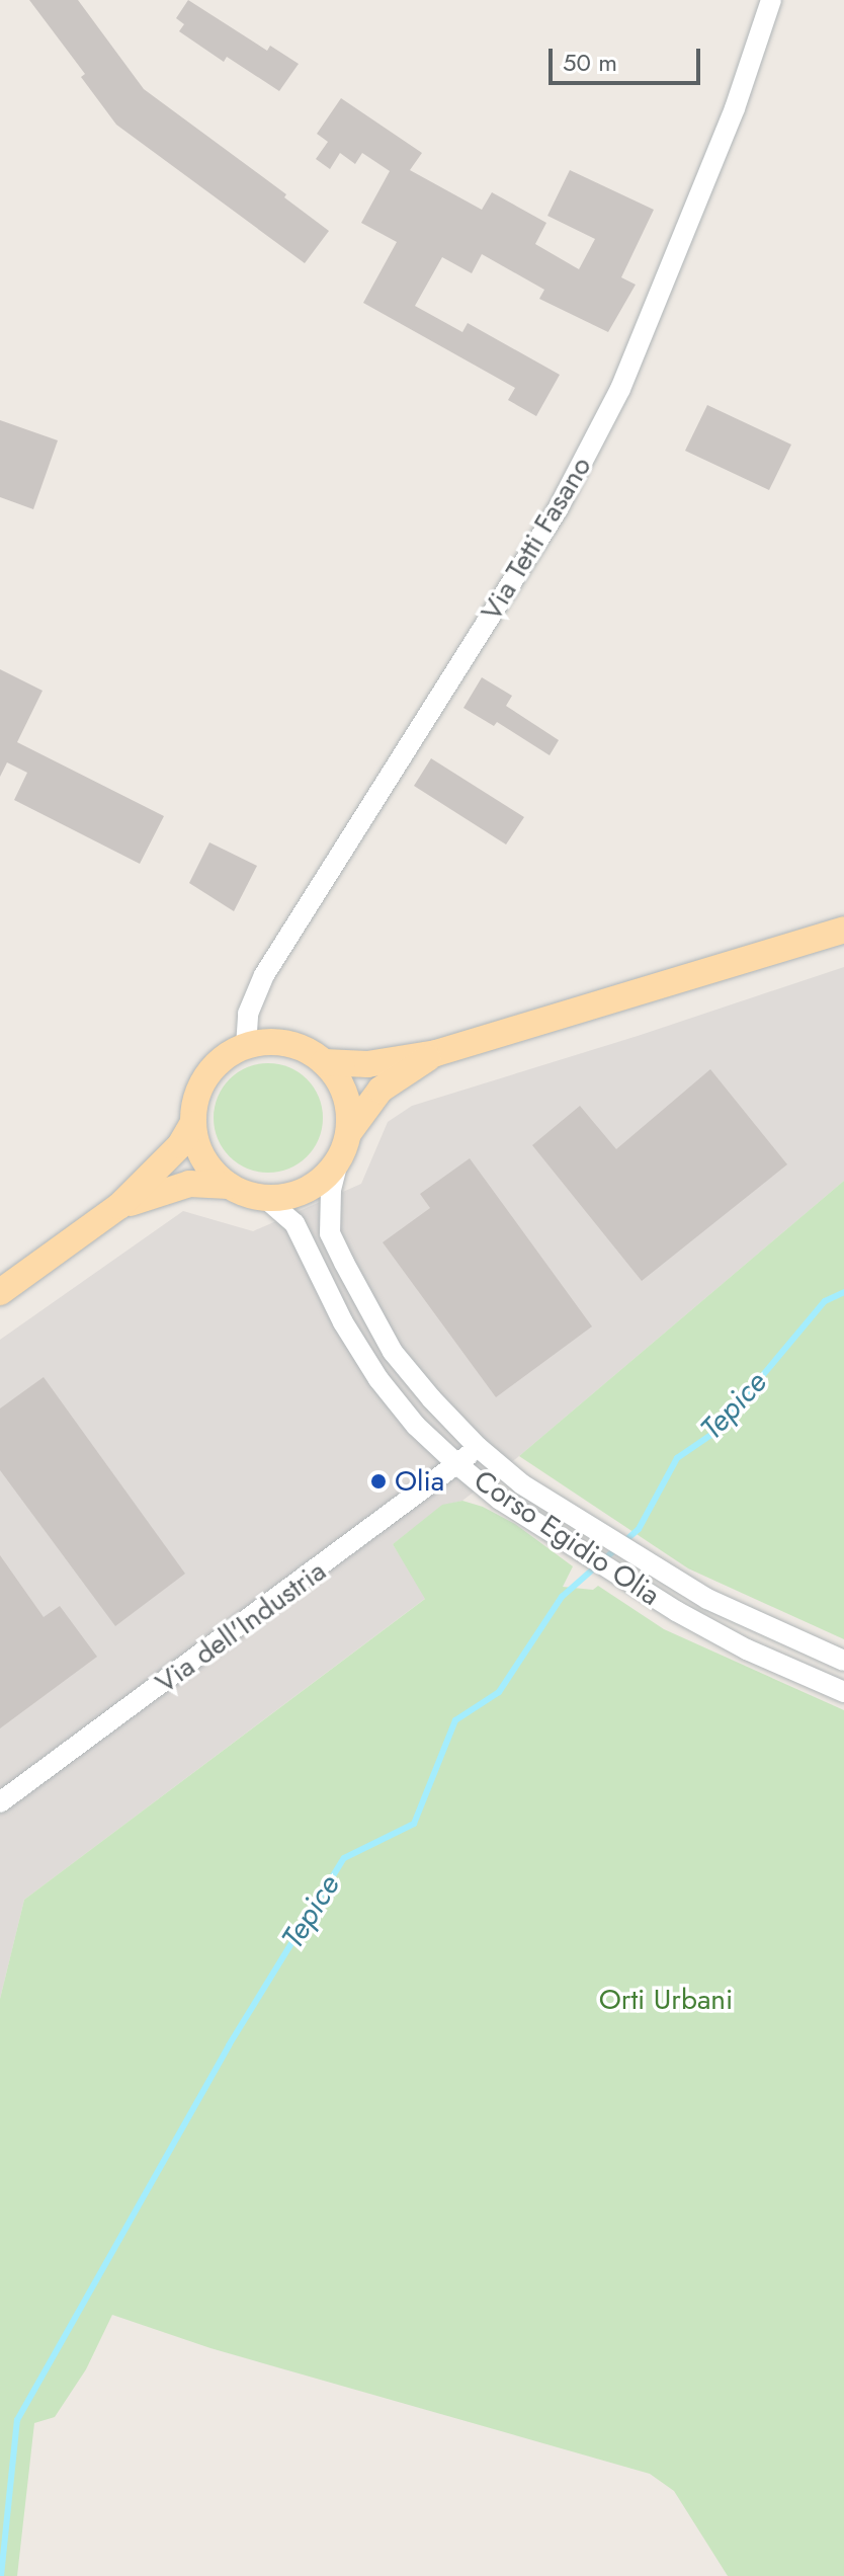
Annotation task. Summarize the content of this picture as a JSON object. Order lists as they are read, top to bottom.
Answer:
{
  "streets": {
    "street": ["Via Tetti Fasano", "Corso Egidio Olia", "Via dell'Industria"]
  },
  "crossings": [
    ["Via Tetti Fasano", "Corso Egidio Olia"],
    ["Corso Egidio Olia", "Via dell'Industria"]
  ],
  "water": ["Tepice"],
  "parks": ["Orti Urbani"],
  "places": ["Olia"],
  "scale_bar": "50 m"
}
